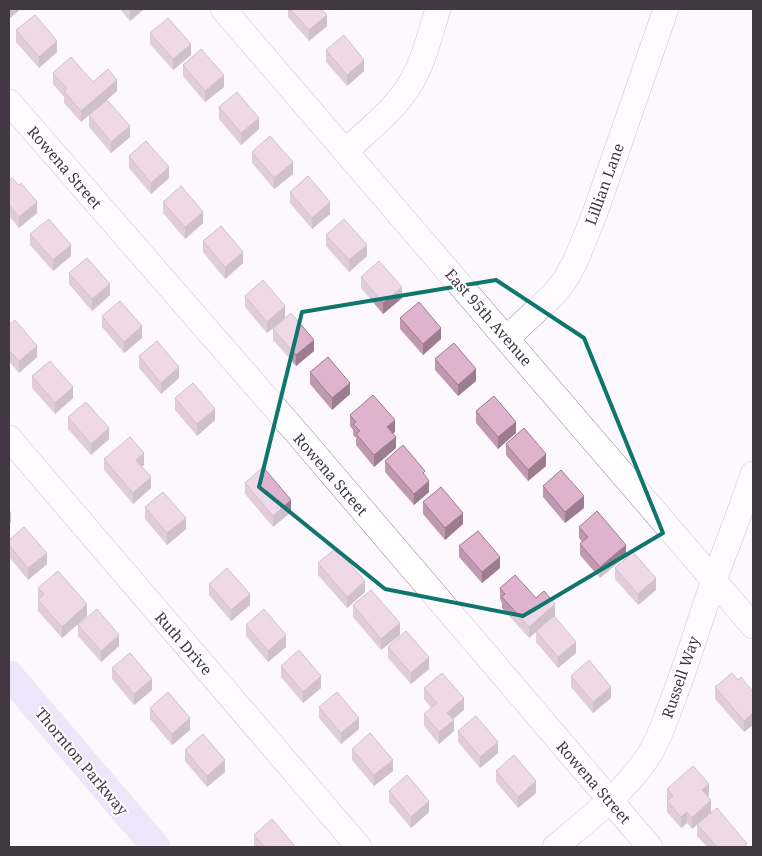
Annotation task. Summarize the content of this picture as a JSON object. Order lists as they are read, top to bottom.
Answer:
{
  "streets": {
    "main road": ["Thornton Parkway"],
    "street": [
      "Rowena Street",
      "Lillian Lane",
      "East 95th Avenue",
      "Ruth Drive",
      "Russell Way"
    ]
  },
  "crossings": [
    ["Rowena Street", "Russell Way"],
    ["Lillian Lane", "East 95th Avenue"],
    ["East 95th Avenue", "Russell Way"]
  ]
}
